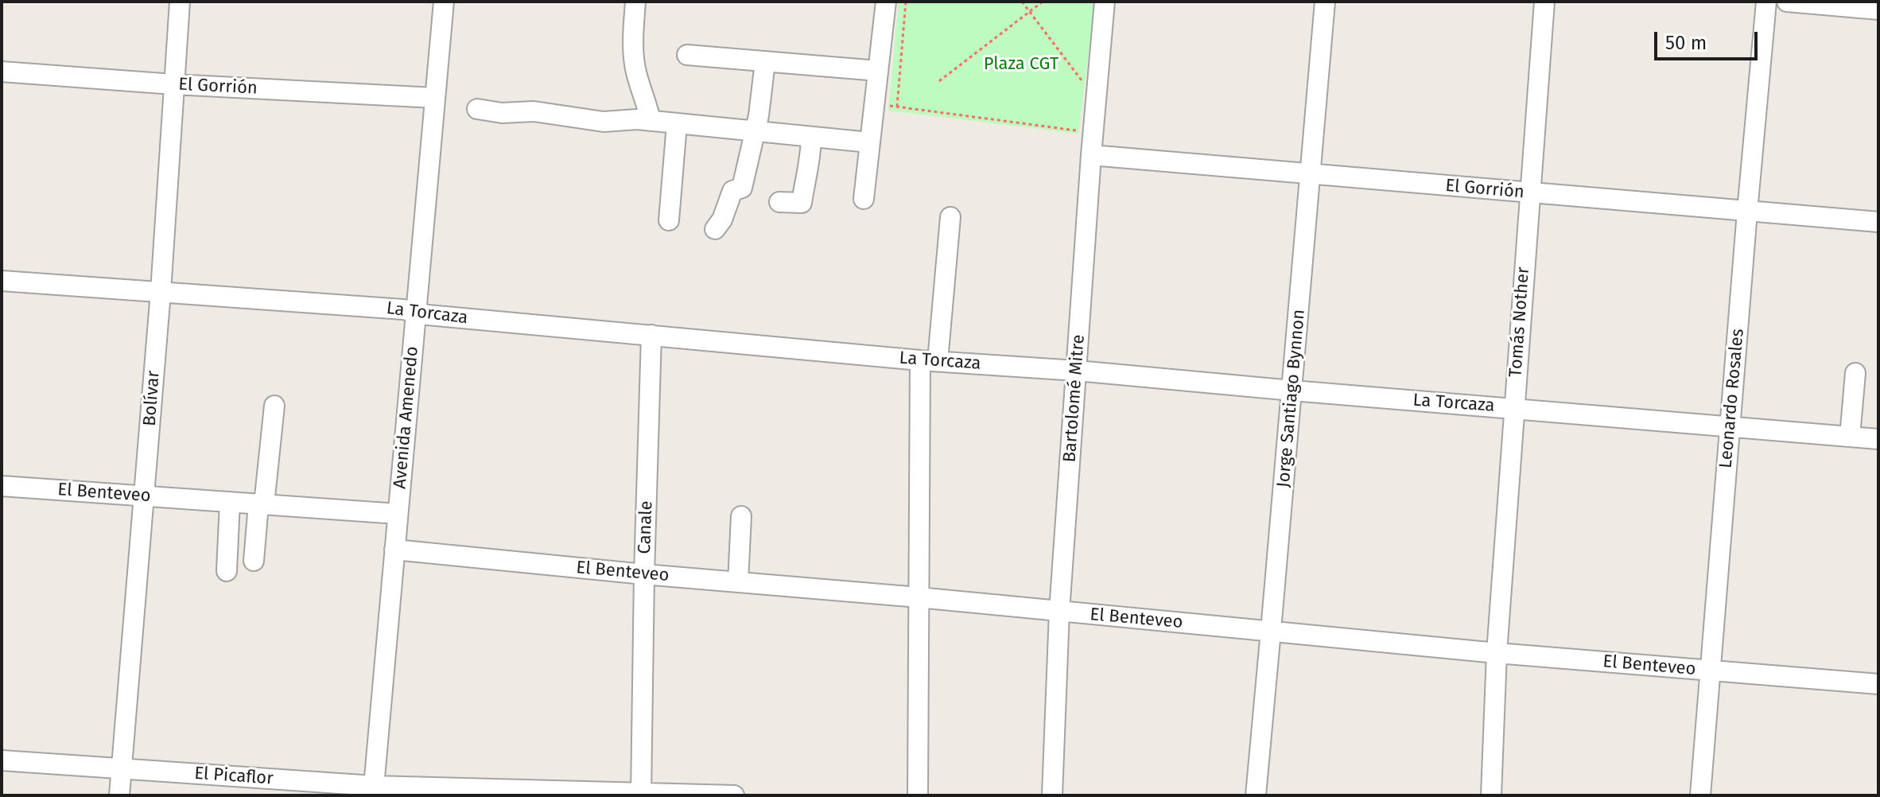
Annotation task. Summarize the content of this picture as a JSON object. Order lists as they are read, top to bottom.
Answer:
{
  "streets": {
    "street": [
      "El Gorrión",
      "La Torcaza",
      "Tomás Nother",
      "Bolívar",
      "Bartolomé Mitre",
      "Jorge Santiago Bynnon",
      "Leonardo Rosales",
      "Avenida Amenedo",
      "El Benteveo",
      "Canale",
      "El Picaflor"
    ]
  },
  "crossings": [
    ["El Gorrión", "Tomás Nother"],
    ["El Gorrión", "Bolívar"],
    ["El Gorrión", "Bartolomé Mitre"],
    ["El Gorrión", "Jorge Santiago Bynnon"],
    ["El Gorrión", "Leonardo Rosales"],
    ["El Gorrión", "Avenida Amenedo"],
    ["La Torcaza", "Tomás Nother"],
    ["La Torcaza", "Bolívar"],
    ["La Torcaza", "Bartolomé Mitre"],
    ["La Torcaza", "Jorge Santiago Bynnon"],
    ["La Torcaza", "Leonardo Rosales"],
    ["La Torcaza", "Avenida Amenedo"],
    ["La Torcaza", "Canale"],
    ["Tomás Nother", "El Benteveo"],
    ["Bolívar", "El Benteveo"],
    ["Bolívar", "El Picaflor"],
    ["Bartolomé Mitre", "El Benteveo"],
    ["Jorge Santiago Bynnon", "El Benteveo"],
    ["Leonardo Rosales", "El Benteveo"],
    ["Avenida Amenedo", "El Benteveo"],
    ["Avenida Amenedo", "El Picaflor"],
    ["El Benteveo", "Canale"],
    ["Canale", "El Picaflor"]
  ],
  "parks": ["Plaza CGT"],
  "scale_bar": "50 m"
}
